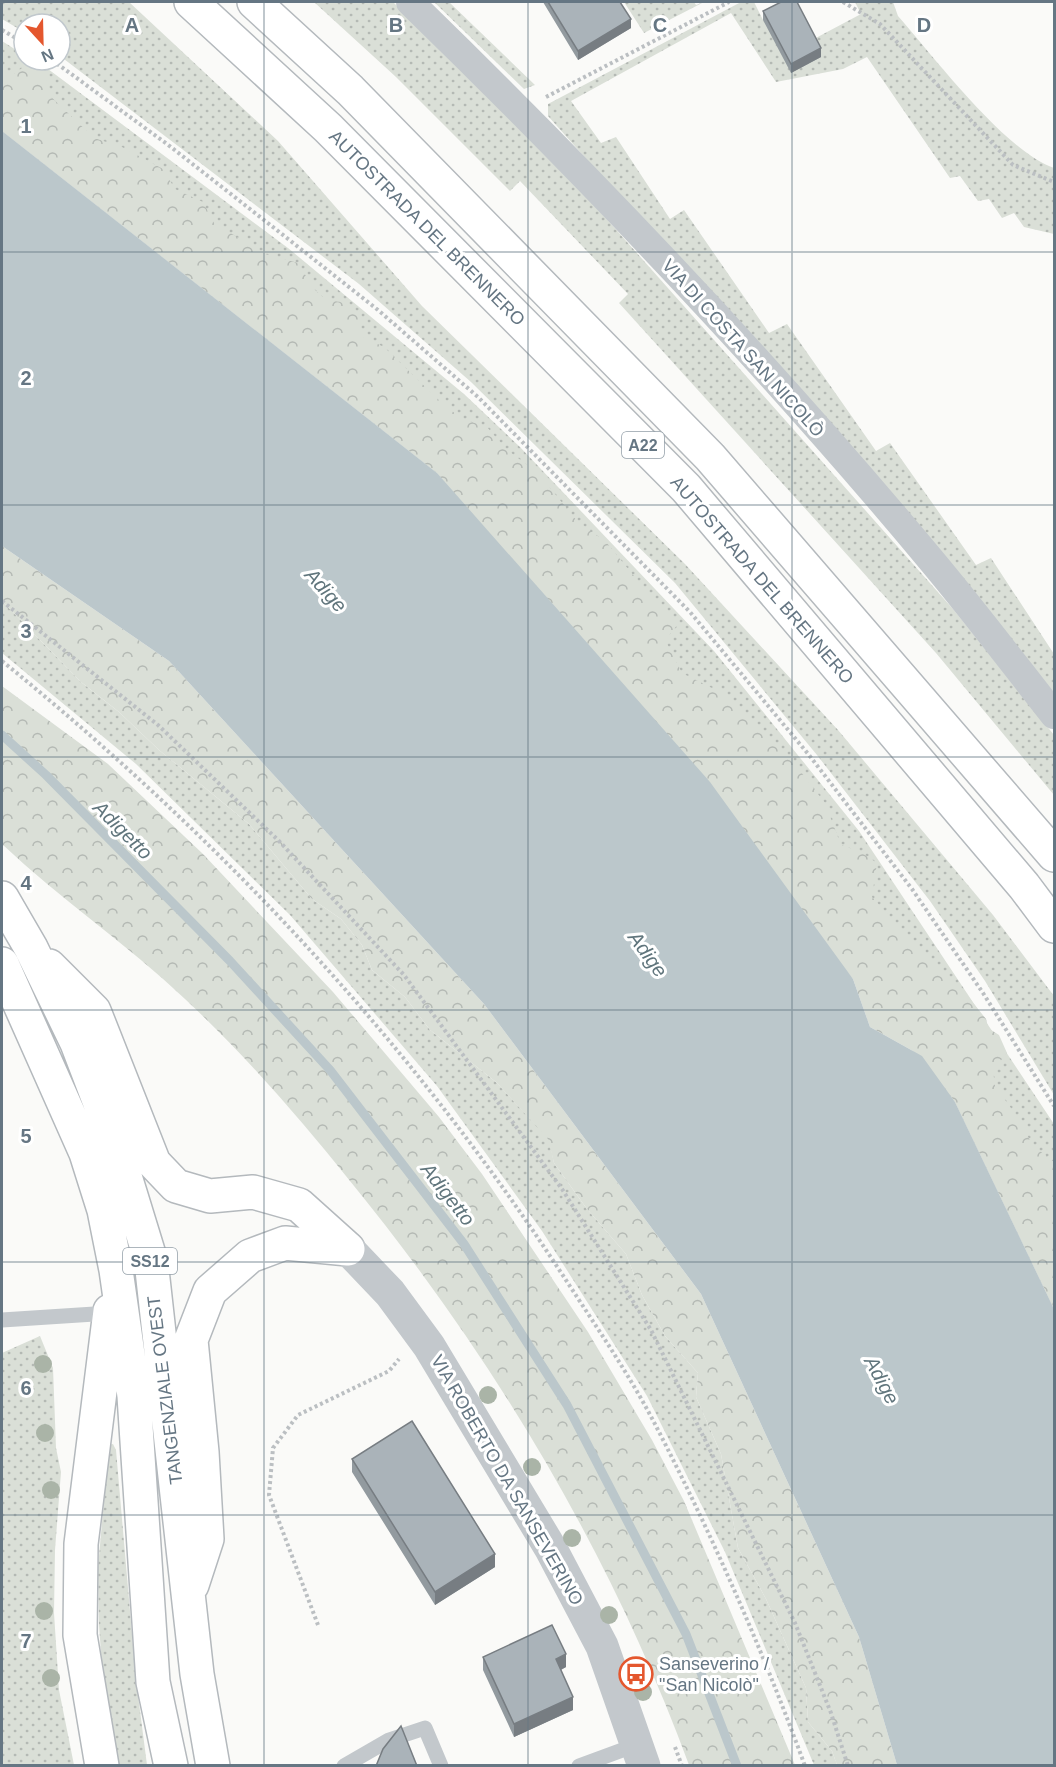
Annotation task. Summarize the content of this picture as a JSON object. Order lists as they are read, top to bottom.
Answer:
{
  "streets": {
    "highway": [
      "AUTOSTRADA DEL BRENNERO",
      "A22",
      "SS12",
      "TANGENZIALE OVEST"
    ],
    "street": ["VIA DI COSTA SAN NICOLÒ", "VIA ROBERTO DA SANSEVERINO"]
  },
  "water": ["Adige", "Adigetto"],
  "places": {
    "bus stop": ["Sanseverino / \"San Nicolò\""]
  },
  "north": "bottom",
  "grid": {
    "columns": [
      "A",
      "B",
      "C",
      "D"
    ],
    "rows": [
      "1",
      "2",
      "3",
      "4",
      "5",
      "6",
      "7"
    ]
  }
}
